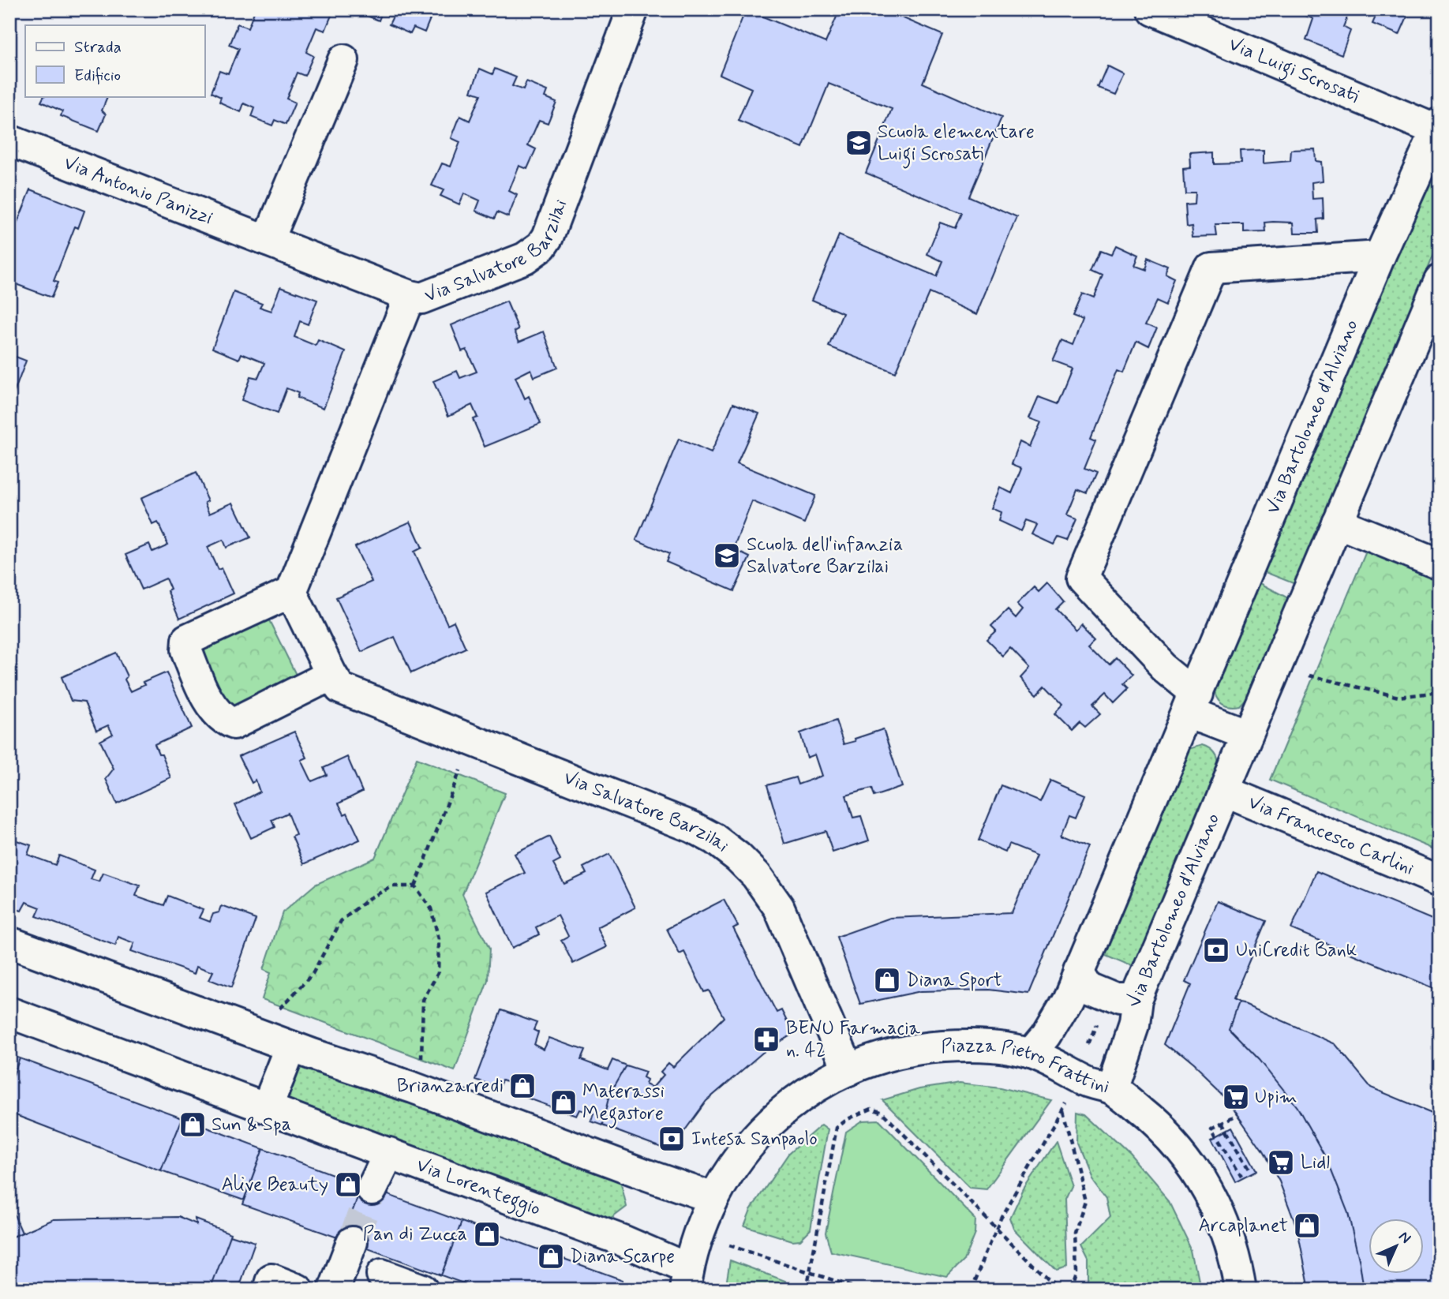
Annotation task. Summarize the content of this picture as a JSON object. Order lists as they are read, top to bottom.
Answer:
{
  "streets": {
    "main road": [
      "Via Luigi Scrosati",
      "Via Antonio Panizzi",
      "Via Salvatore Barzilai",
      "Via Bartolomeo d'Alviano",
      "Via Francesco Carlini",
      "Piazza Pietro Frattini",
      "Via Lorenteggio"
    ]
  },
  "crossings": [
    ["Via Luigi Scrosati", "Via Bartolomeo d'Alviano"],
    ["Via Antonio Panizzi", "Via Salvatore Barzilai"],
    ["Via Salvatore Barzilai", "Piazza Pietro Frattini"],
    ["Via Bartolomeo d'Alviano", "Via Francesco Carlini"],
    ["Via Bartolomeo d'Alviano", "Piazza Pietro Frattini"],
    ["Piazza Pietro Frattini", "Via Lorenteggio"]
  ],
  "places": {
    "school or university": ["Scuola elementare Luigi Scrosati", "Scuola dell'infanzia Salvatore Barzilai"],
    "bank": ["UniCredit Bank", "Intesa Sanpaolo"],
    "shop": [
      "Diana Sport",
      "Brianzarredi",
      "Materassi Megastore",
      "Sun & Spa",
      "Alive Beauty",
      "Arcaplanet",
      "Pan di Zucca",
      "Diana Scarpe"
    ],
    "pharmacy": ["BENU Farmacia n. 42"],
    "supermarket": ["Upim", "Lidl"]
  },
  "legend": ["Strada", "Edificio"],
  "north": "top right"
}
